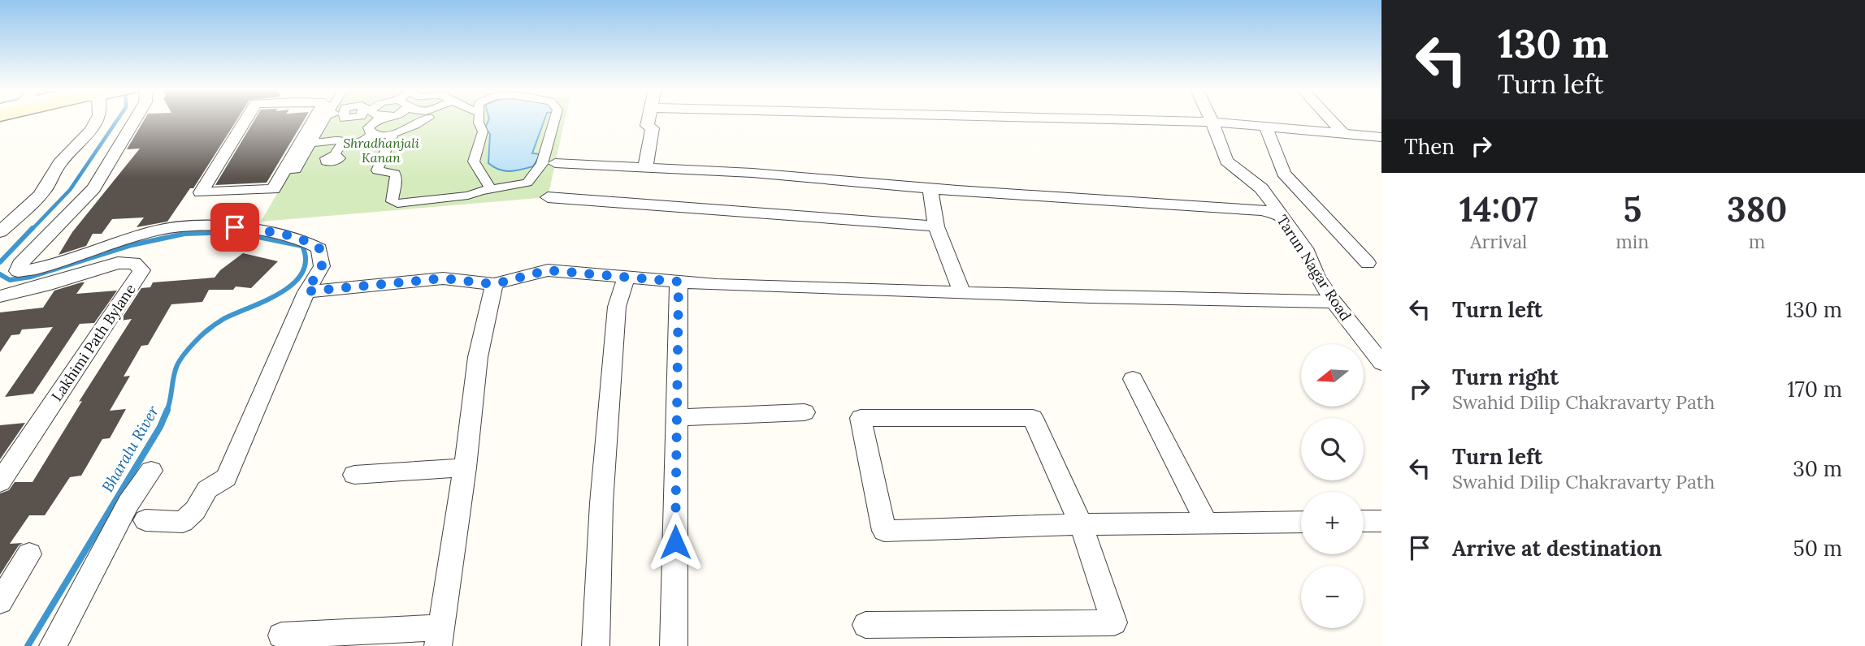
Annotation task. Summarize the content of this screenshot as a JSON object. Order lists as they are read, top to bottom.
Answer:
{
  "streets": {
    "street": ["Tarun Nagar Road", "Lakhimi Path Bylane"]
  },
  "water": ["Bharalu River"],
  "parks": ["Shradhanjali Kanan"],
  "north": "left",
  "page": {
    "turn": ["130 m", "Turn left"],
    "then": "Then",
    "eta": [
      "14:07",
      "Arrival",
      "5",
      "min",
      "380",
      "m"
    ],
    "list": [
      {
        "name": "Turn left",
        "value": "130 m"
      },
      {
        "name": "Turn right",
        "note": "Swahid Dilip Chakravarty Path",
        "value": "170 m"
      },
      {
        "name": "Turn left",
        "note": "Swahid Dilip Chakravarty Path",
        "value": "30 m"
      },
      {
        "name": "Arrive at destination",
        "value": "50 m"
      }
    ],
    "map_buttons": ["+", "−"]
  }
}
